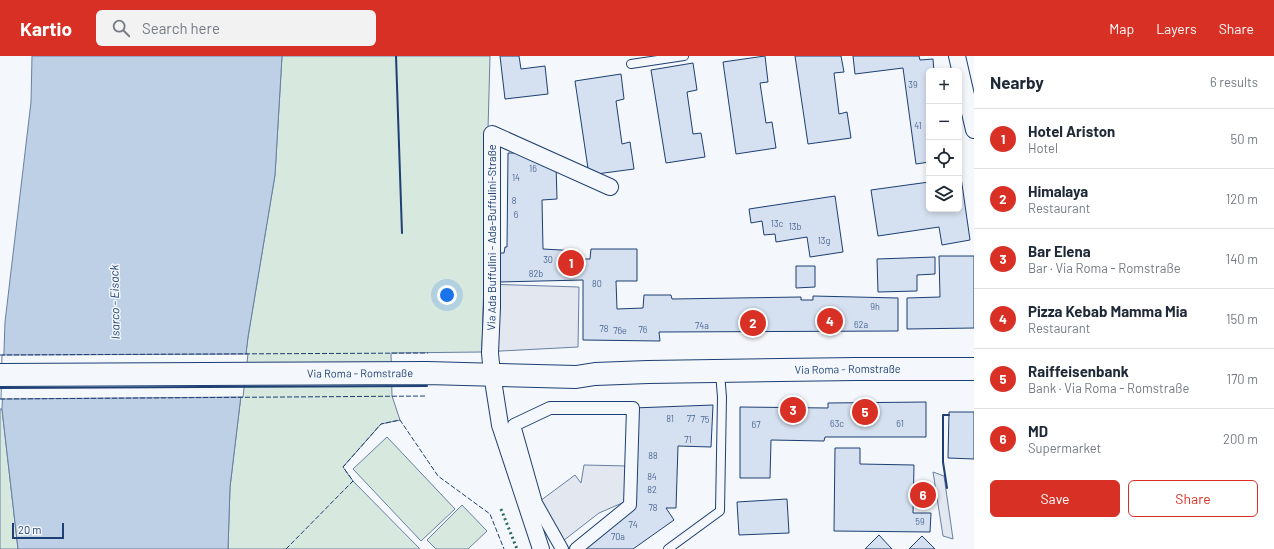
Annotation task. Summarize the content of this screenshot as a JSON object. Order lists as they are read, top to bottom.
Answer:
{
  "streets": {
    "main road": ["Via Roma - Romstraße"],
    "street": ["Via Ada Buffulini - Ada-Buffulini-Straße"]
  },
  "crossings": [
    ["Via Ada Buffulini - Ada-Buffulini-Straße", "Via Roma - Romstraße"]
  ],
  "water": ["Isarco - Eisack"],
  "house_numbers": [
    "39",
    "41",
    "16",
    "14",
    "8",
    "6",
    "13c",
    "13b",
    "13g",
    "30",
    "82b",
    "80",
    "9h",
    "62a",
    "74a",
    "78",
    "76",
    "76e",
    "81",
    "77",
    "75",
    "63c",
    "61",
    "67",
    "71",
    "88",
    "84",
    "82",
    "78",
    "59",
    "74",
    "70a"
  ],
  "scale_bar": "20 m",
  "page": {
    "header": "Kartio",
    "search": "Search here",
    "nav": ["Map", "Layers", "Share"],
    "heading": ["Nearby", "6 results"],
    "map_buttons": ["+", "−"],
    "list": [
      {
        "mark": "1",
        "name": "Hotel Ariston",
        "note": "Hotel",
        "value": "50 m"
      },
      {
        "mark": "2",
        "name": "Himalaya",
        "note": "Restaurant",
        "value": "120 m"
      },
      {
        "mark": "3",
        "name": "Bar Elena",
        "note": "Bar · Via Roma - Romstraße",
        "value": "140 m"
      },
      {
        "mark": "4",
        "name": "Pizza Kebab Mamma Mia",
        "note": "Restaurant",
        "value": "150 m"
      },
      {
        "mark": "5",
        "name": "Raiffeisenbank",
        "note": "Bank · Via Roma - Romstraße",
        "value": "170 m"
      },
      {
        "mark": "6",
        "name": "MD",
        "note": "Supermarket",
        "value": "200 m"
      }
    ],
    "pins": [
      "1",
      "4",
      "2",
      "3",
      "5",
      "6"
    ],
    "buttons": ["Save", "Share"],
    "scale": "20 m"
  }
}
